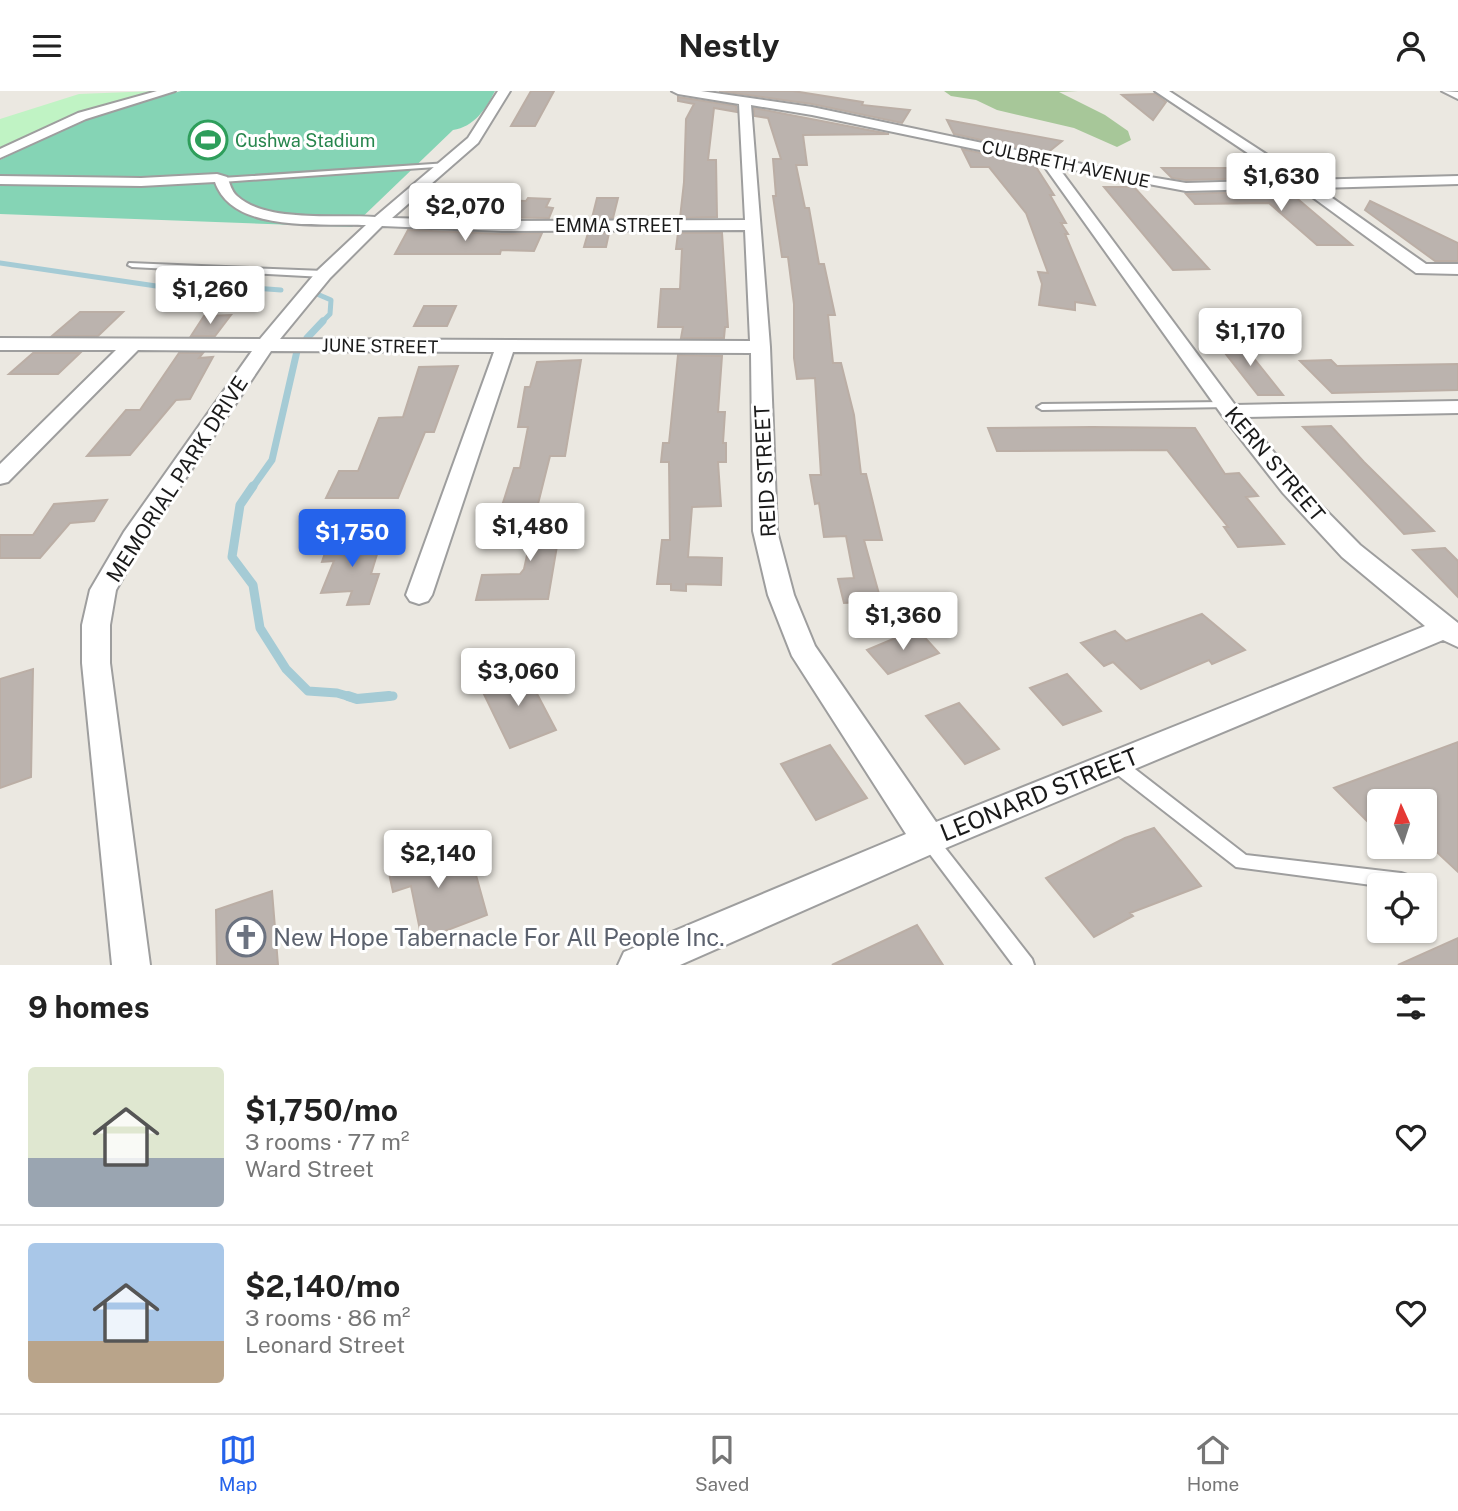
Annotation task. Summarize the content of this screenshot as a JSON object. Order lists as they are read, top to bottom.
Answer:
{
  "streets": {
    "street": [
      "CULBRETH AVENUE",
      "EMMA STREET",
      "JUNE STREET",
      "KERN STREET",
      "REID STREET",
      "MEMORIAL PARK DRIVE",
      "LEONARD STREET"
    ]
  },
  "crossings": [
    ["CULBRETH AVENUE", "KERN STREET"],
    ["CULBRETH AVENUE", "REID STREET"],
    ["EMMA STREET", "REID STREET"],
    ["EMMA STREET", "MEMORIAL PARK DRIVE"],
    ["JUNE STREET", "REID STREET"],
    ["JUNE STREET", "MEMORIAL PARK DRIVE"],
    ["KERN STREET", "LEONARD STREET"],
    ["REID STREET", "LEONARD STREET"]
  ],
  "places": {
    "sports": ["Cushwa Stadium"],
    "church": ["New Hope Tabernacle For All People Inc."]
  },
  "north": "top",
  "page": {
    "header": "Nestly",
    "price": [
      "$1,630",
      "$2,070",
      "$1,260",
      "$1,170",
      "$1,480",
      "$1,750",
      "$1,360",
      "$3,060",
      "$2,140"
    ],
    "heading": "9 homes",
    "list": [
      {
        "name": "$1,750/mo",
        "note": "3 rooms · 77 m² · Ward Street"
      },
      {
        "name": "$2,140/mo",
        "note": "3 rooms · 86 m² · Leonard Street"
      }
    ],
    "tabs": ["Map", "Saved", "Home"]
  }
}
